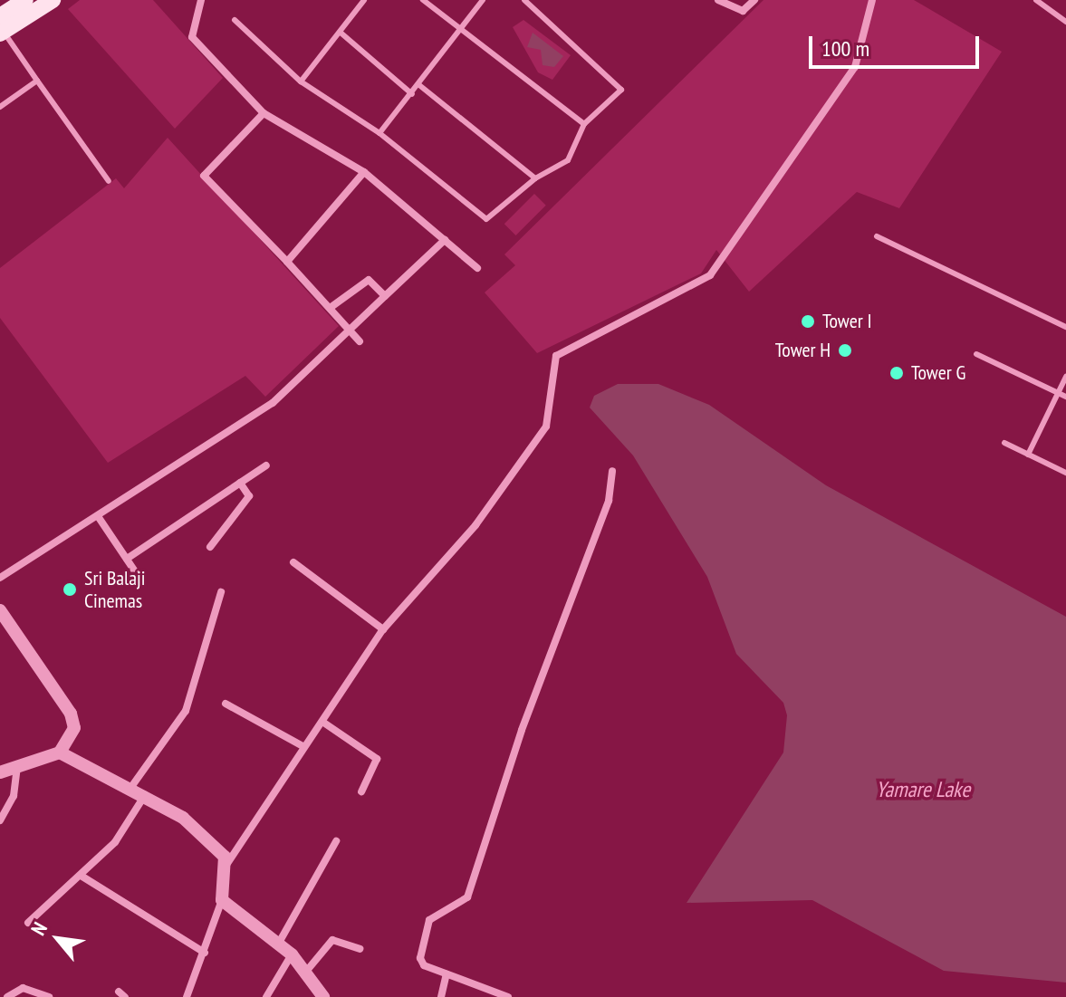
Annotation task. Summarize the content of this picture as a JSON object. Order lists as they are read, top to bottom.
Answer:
{
  "water": ["Yamare Lake"],
  "places": [
    "Tower I",
    "Tower H",
    "Tower G",
    "Sri Balaji Cinemas"
  ],
  "scale_bar": "100 m",
  "north": "top left"
}
